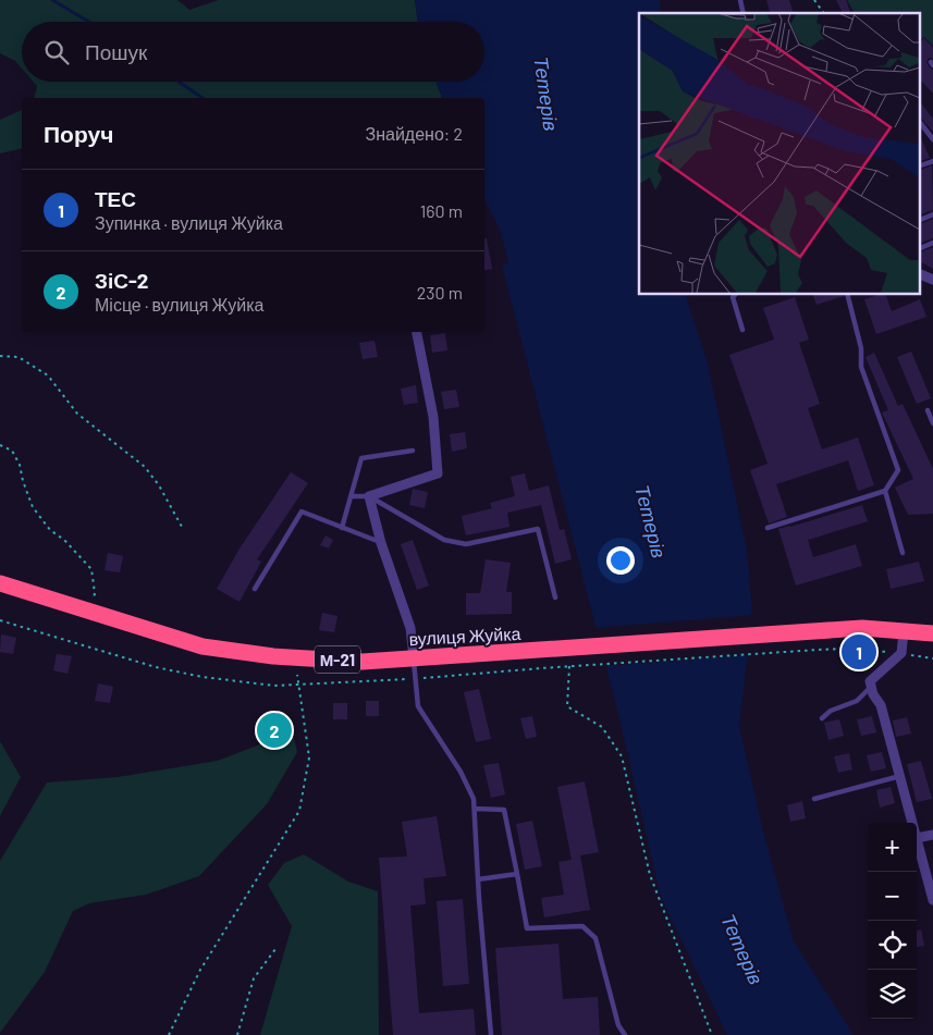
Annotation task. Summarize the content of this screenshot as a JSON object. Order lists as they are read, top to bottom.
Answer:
{
  "streets": {
    "highway": ["вулиця Жуйка", "М-21"]
  },
  "water": ["Тетерів"],
  "page": {
    "search": "Пошук",
    "heading": ["Поруч", "Знайдено: 2"],
    "list": [
      {
        "mark": "1",
        "name": "ТЕС",
        "note": "Зупинка · вулиця Жуйка",
        "value": "160 m"
      },
      {
        "mark": "2",
        "name": "ЗіС-2",
        "note": "Місце · вулиця Жуйка",
        "value": "230 m"
      }
    ],
    "pins": ["1", "2"],
    "map_buttons": ["+", "−"]
  }
}
